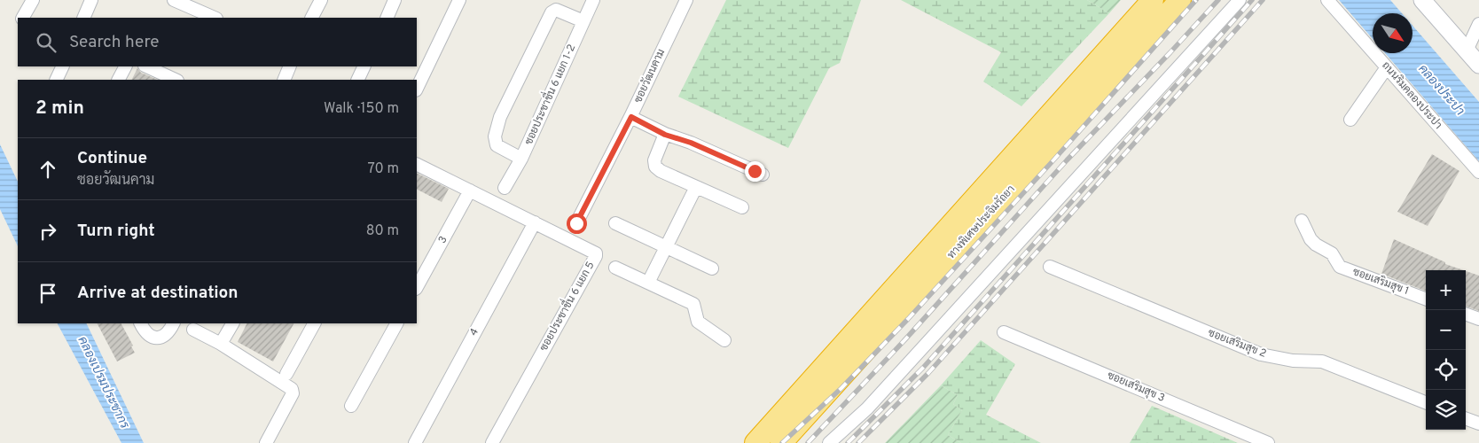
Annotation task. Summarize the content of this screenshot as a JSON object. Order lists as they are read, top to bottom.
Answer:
{
  "streets": {
    "highway": ["ทางพิเศษประจิมรัถยา"],
    "street": [
      "ซอยวัฒนคาม",
      "ซอยประชาชื่น 6 แยก 1-2",
      "ถนนริมคลองประปา",
      "3",
      "ซอยเสริมสุข 1",
      "ซอยประชาชื่น 6 แยก 5",
      "4",
      "ซอยเสริมสุข 2",
      "ซอยเสริมสุข 3"
    ]
  },
  "crossings": [
    ["3", "ซอยประชาชื่น 6 แยก 5"],
    ["ซอยประชาชื่น 6 แยก 5", "4"]
  ],
  "water": ["คลองประปา", "คลองเปรมประชากร"],
  "north": "bottom right",
  "page": {
    "search": "Search here",
    "heading": ["2 min", "Walk · 150 m"],
    "list": [
      ["Continue", "ซอยวัฒนคาม", "70 m"],
      ["Turn right", "80 m"],
      "Arrive at destination"
    ],
    "map_buttons": ["+", "−"]
  }
}
